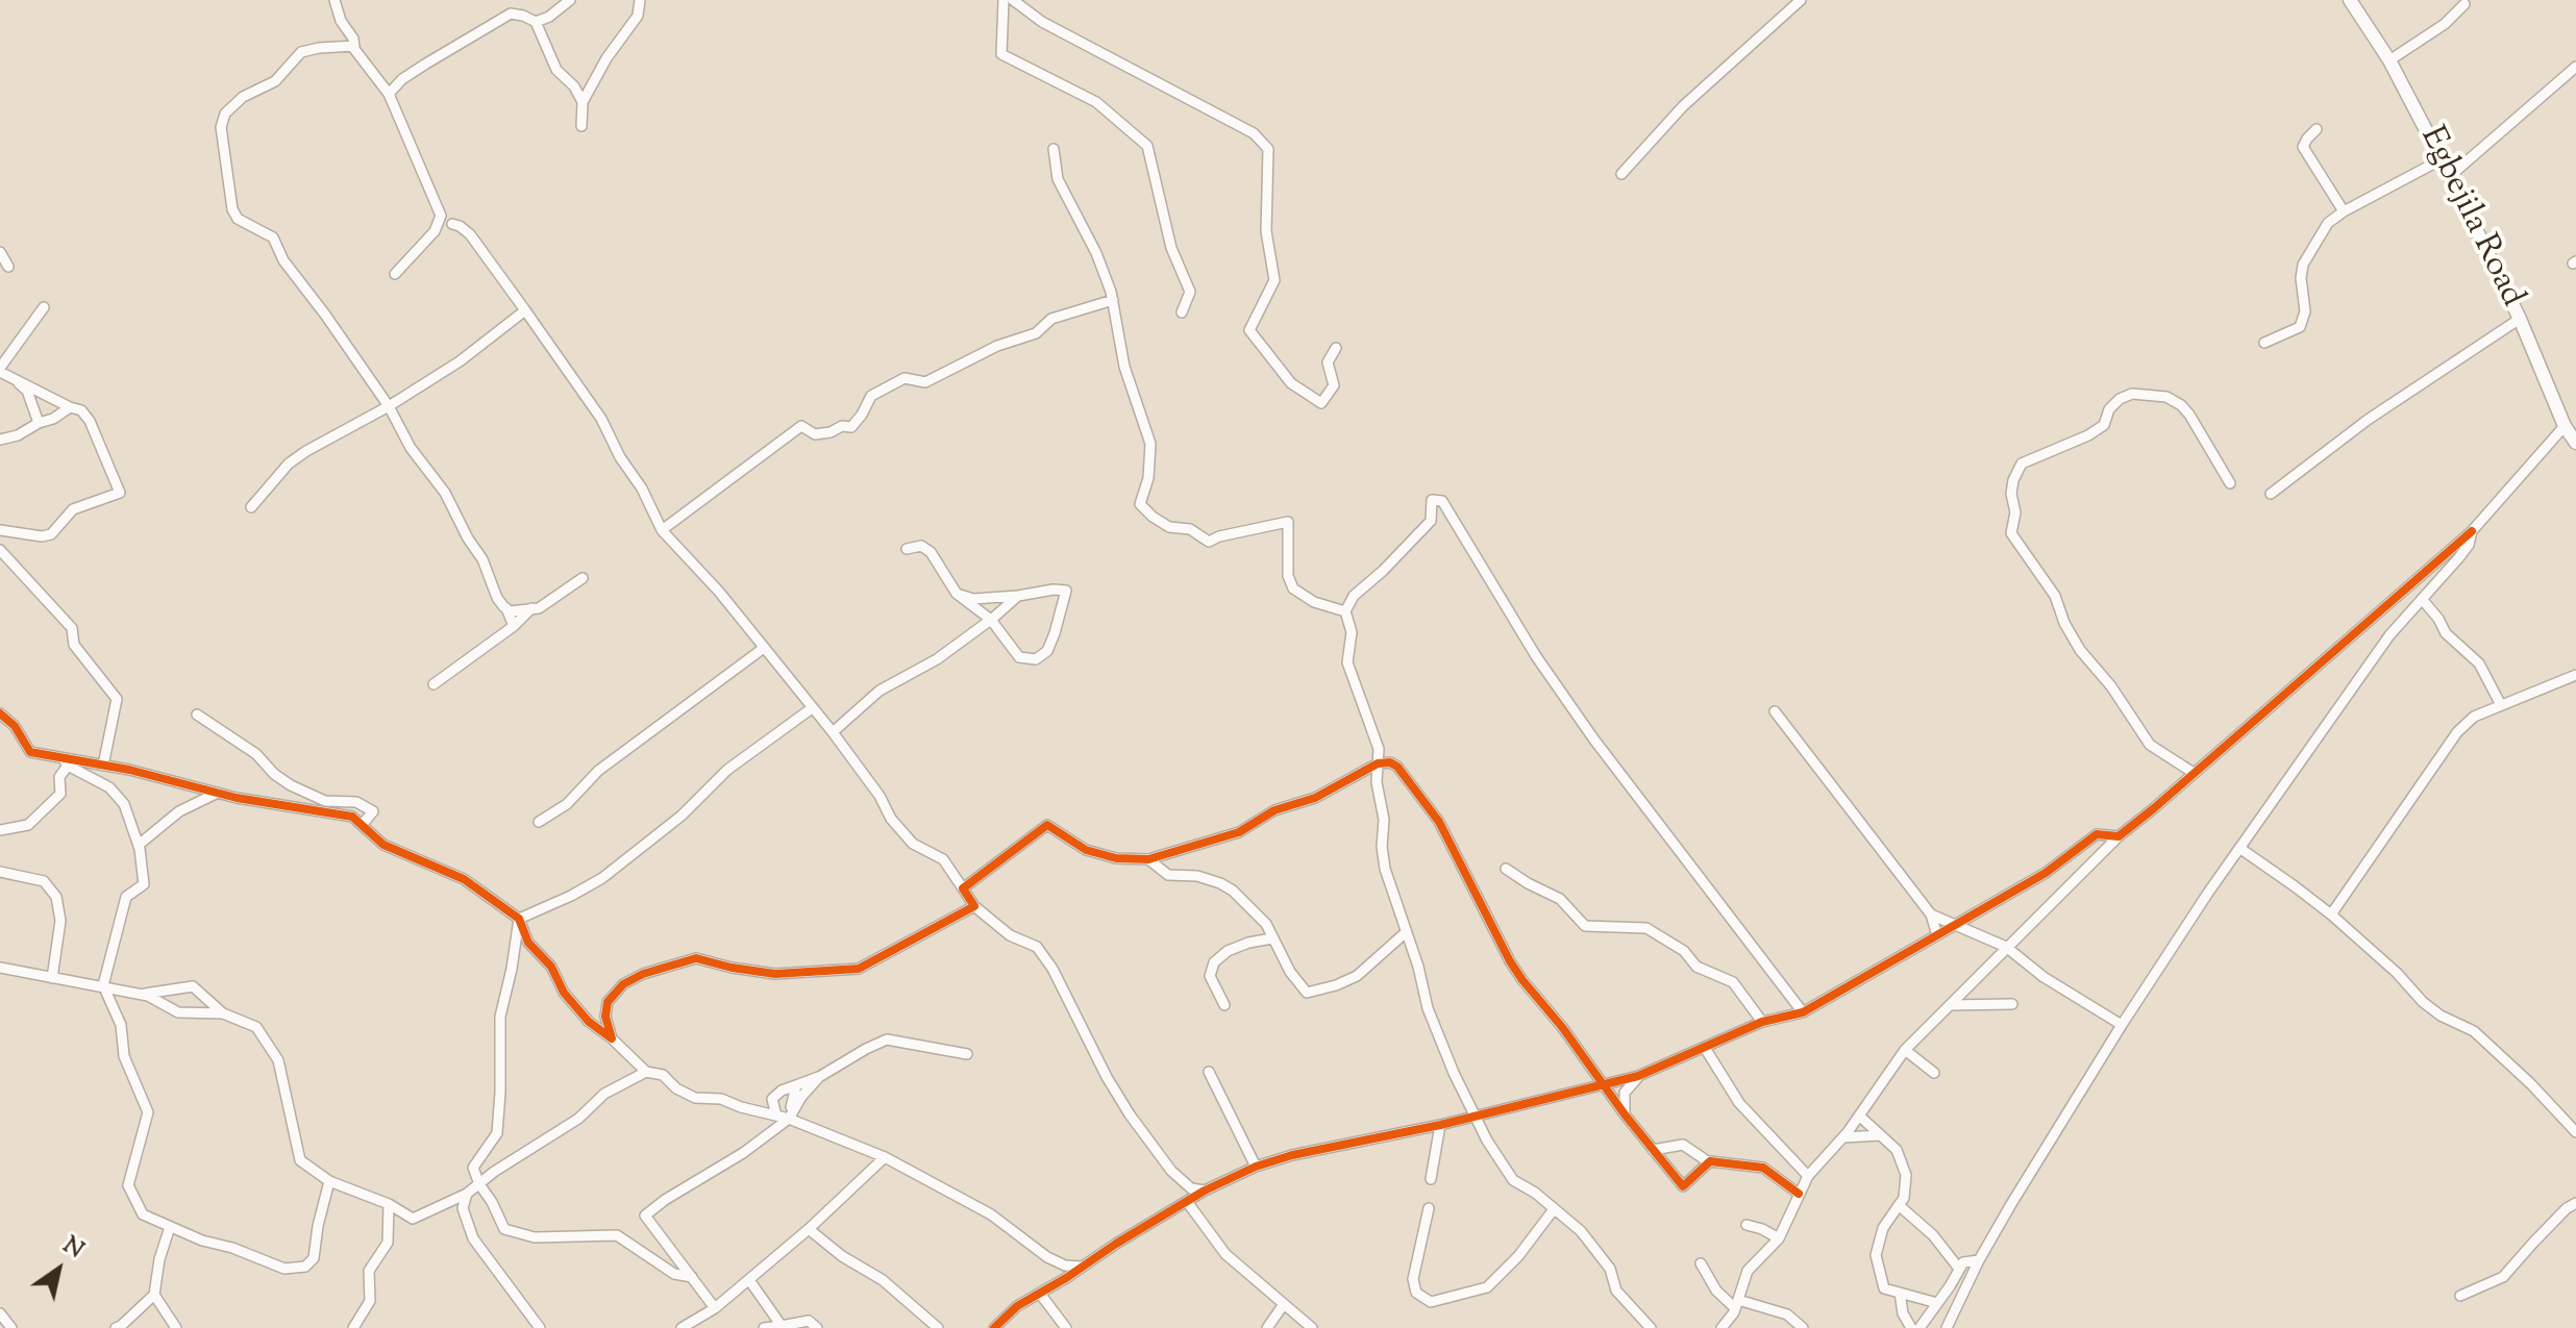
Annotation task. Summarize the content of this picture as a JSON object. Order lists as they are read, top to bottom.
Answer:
{
  "streets": {
    "street": ["Egbejila Road"]
  },
  "north": "top right"
}
